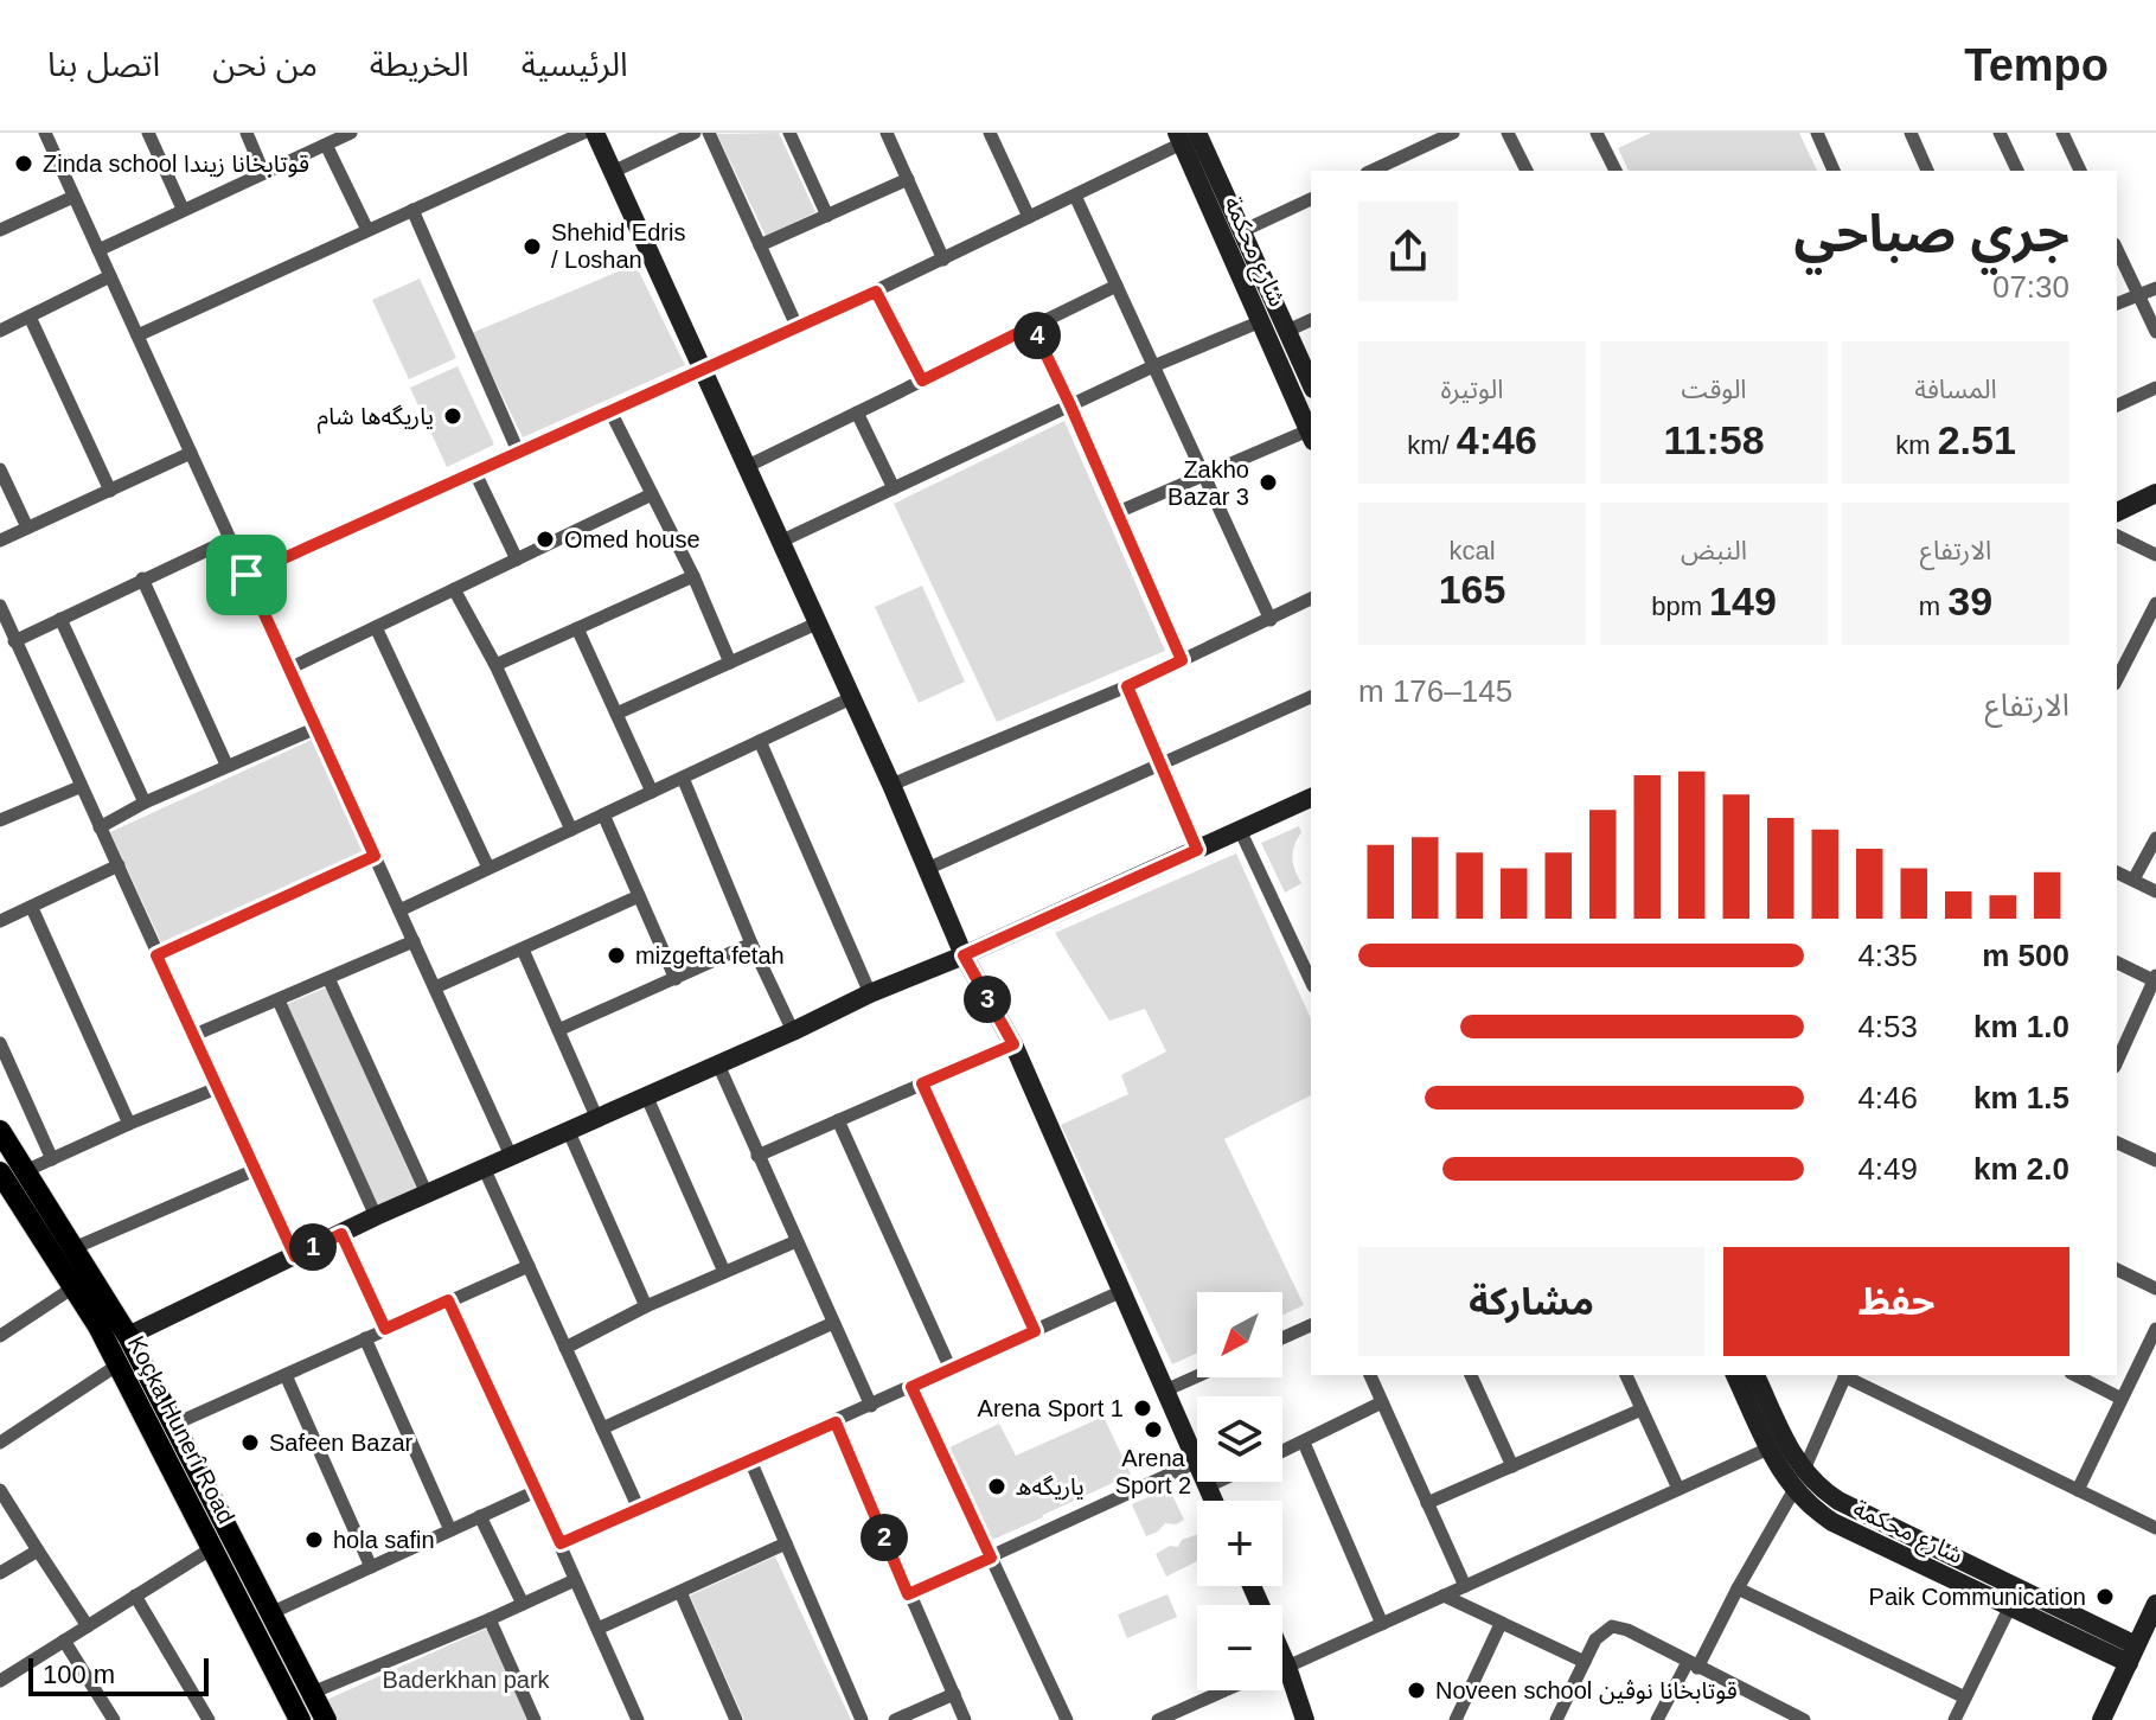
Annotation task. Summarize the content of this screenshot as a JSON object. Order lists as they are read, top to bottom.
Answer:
{
  "streets": {
    "main road": ["Koçka Hunerî Road"],
    "street": ["شارع محكمة"]
  },
  "parks": ["Baderkhan park"],
  "places": [
    "Zinda school قوتابخانا زیندا",
    "Shehid Edris / Loshan",
    "ياريگه‌ها شام",
    "Zakho Bazar 3",
    "Omed house",
    "mizgefta fetah",
    "Arena Sport 1",
    "Arena Sport 2",
    "Safeen Bazar",
    "یاریگه‌ه",
    "hola safin",
    "Paik Communication",
    "Noveen school قوتابخانا نوڤين"
  ],
  "scale_bar": "100 m",
  "north": "bottom left",
  "page": {
    "header": "Tempo",
    "nav": [
      "الرئيسية",
      "الخريطة",
      "من نحن",
      "اتصل بنا"
    ],
    "heading": ["جري صباحي", "07:30"],
    "pins": [
      "4",
      "3",
      "1",
      "2"
    ],
    "stats": [
      ["المسافة", "2.51 km"],
      ["الوقت", "11:58"],
      ["الوتيرة", "4:46 /km"],
      ["الارتفاع", "39 m"],
      ["النبض", "149 bpm"],
      ["kcal", "165"]
    ],
    "chart": ["الارتفاع", "145–176 m"],
    "list": [
      {
        "name": "500 m",
        "note": "4:35"
      },
      {
        "name": "1.0 km",
        "note": "4:53"
      },
      {
        "name": "1.5 km",
        "note": "4:46"
      },
      {
        "name": "2.0 km",
        "note": "4:49"
      }
    ],
    "buttons": ["حفظ", "مشاركة"],
    "map_buttons": ["+", "−"],
    "scale": "100 m"
  }
}
